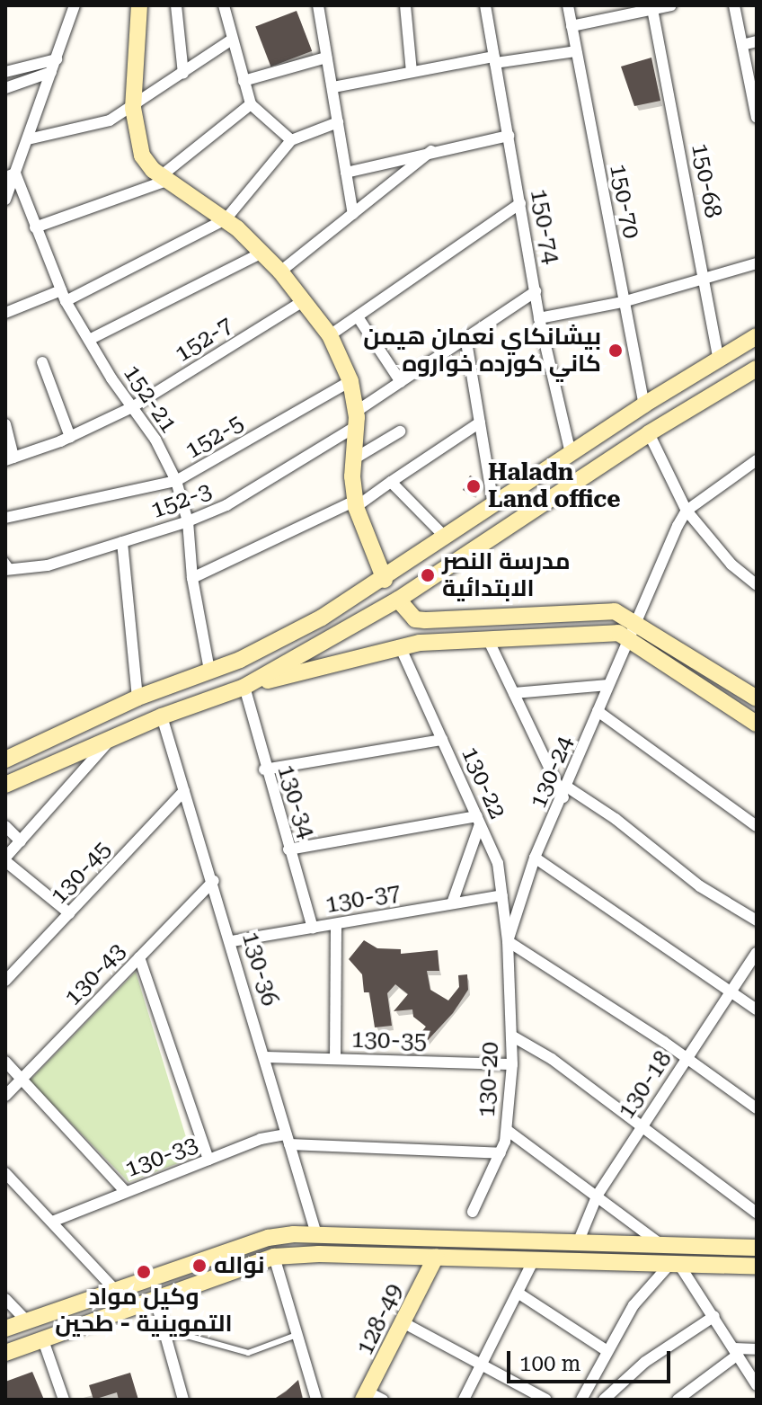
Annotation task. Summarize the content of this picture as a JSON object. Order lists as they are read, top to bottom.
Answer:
{
  "streets": {
    "main road": ["128-49"],
    "street": [
      "150-68",
      "150-70",
      "150-74",
      "152-7",
      "152-21",
      "152-5",
      "152-3",
      "130-24",
      "130-22",
      "130-34",
      "130-45",
      "130-37",
      "130-36",
      "130-43",
      "130-35",
      "130-20",
      "130-18",
      "130-33"
    ]
  },
  "crossings": [
    ["150-74", "152-3"],
    ["152-7", "152-21"],
    ["152-21", "152-5"],
    ["152-21", "152-3"],
    ["130-24", "130-22"],
    ["130-24", "130-20"],
    ["130-22", "130-37"],
    ["130-22", "130-20"],
    ["130-34", "130-37"],
    ["130-45", "130-36"],
    ["130-37", "130-36"],
    ["130-36", "130-43"],
    ["130-36", "130-35"],
    ["130-36", "130-33"],
    ["130-35", "130-20"]
  ],
  "places": [
    "بيشانكاي نعمان هيمن كاني كورده خواروه",
    "Haladn Land office",
    "مدرسة النصر الابتدائية",
    "نواله",
    "وكيل مواد التموينية - طحين"
  ],
  "scale_bar": "100 m"
}
